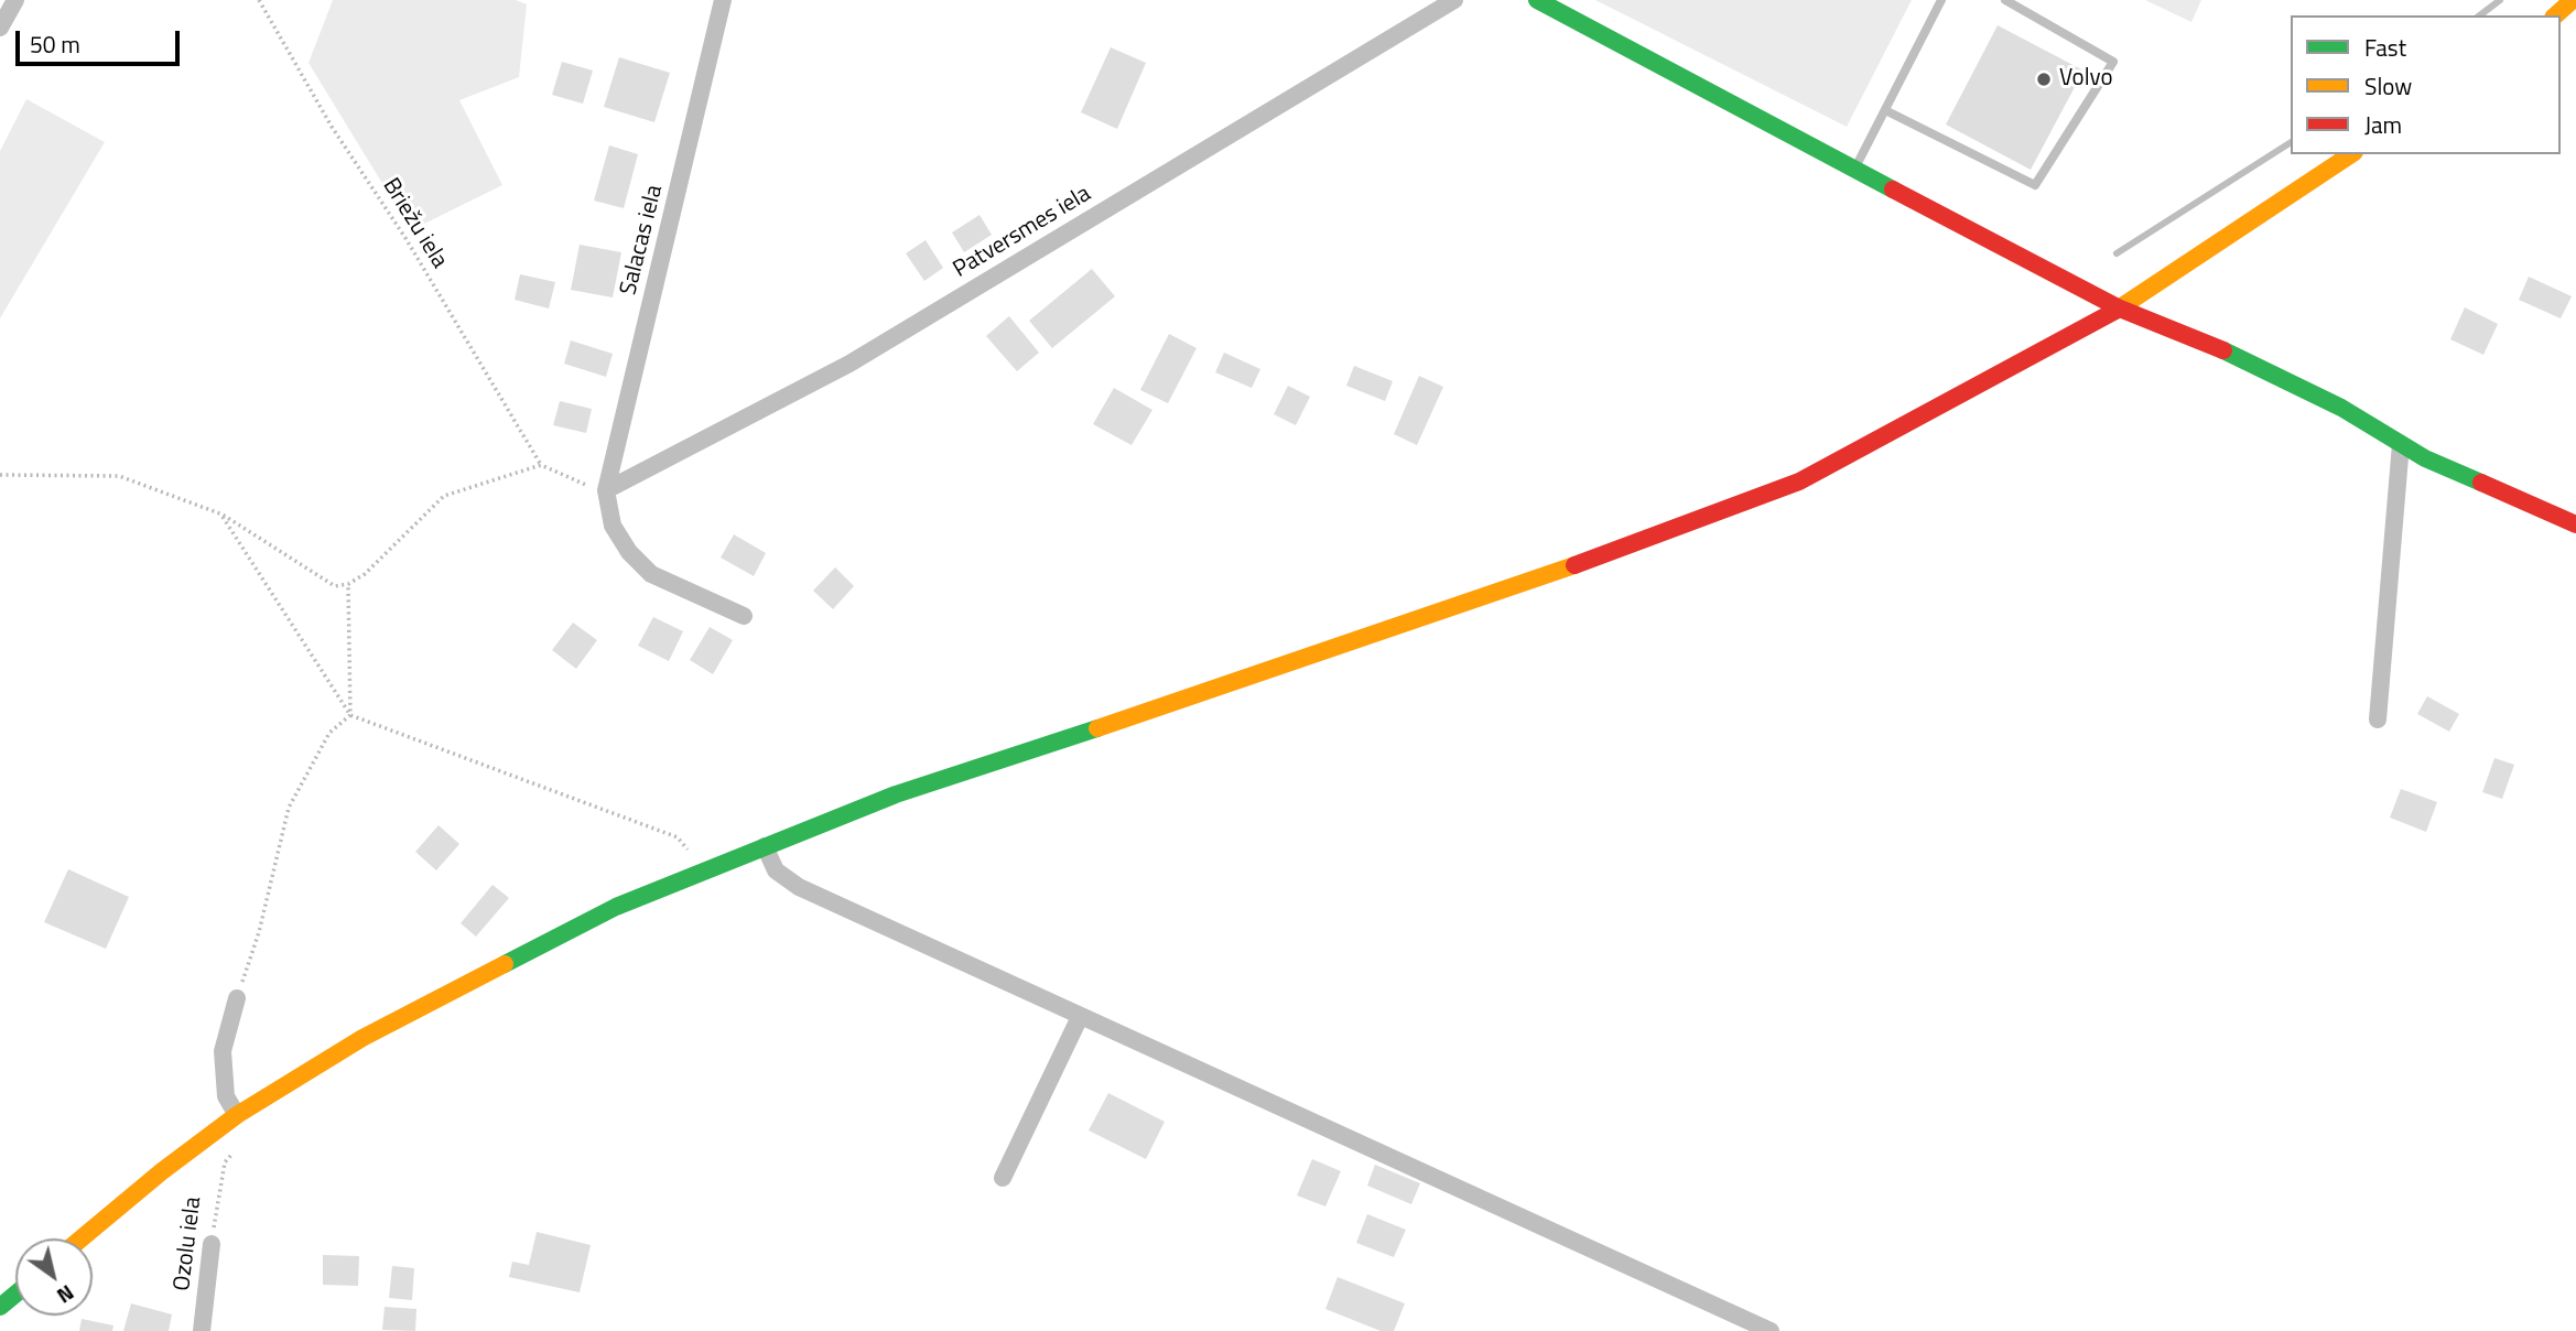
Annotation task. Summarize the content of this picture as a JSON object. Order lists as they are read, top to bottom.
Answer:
{
  "streets": {
    "street": ["Patversmes iela", "Salacas iela", "Ozolu iela"],
    "path": ["Briežu iela"]
  },
  "crossings": [
    ["Patversmes iela", "Salacas iela"]
  ],
  "places": ["Volvo"],
  "legend": ["Fast", "Slow", "Jam"],
  "scale_bar": "50 m",
  "north": "bottom right"
}
